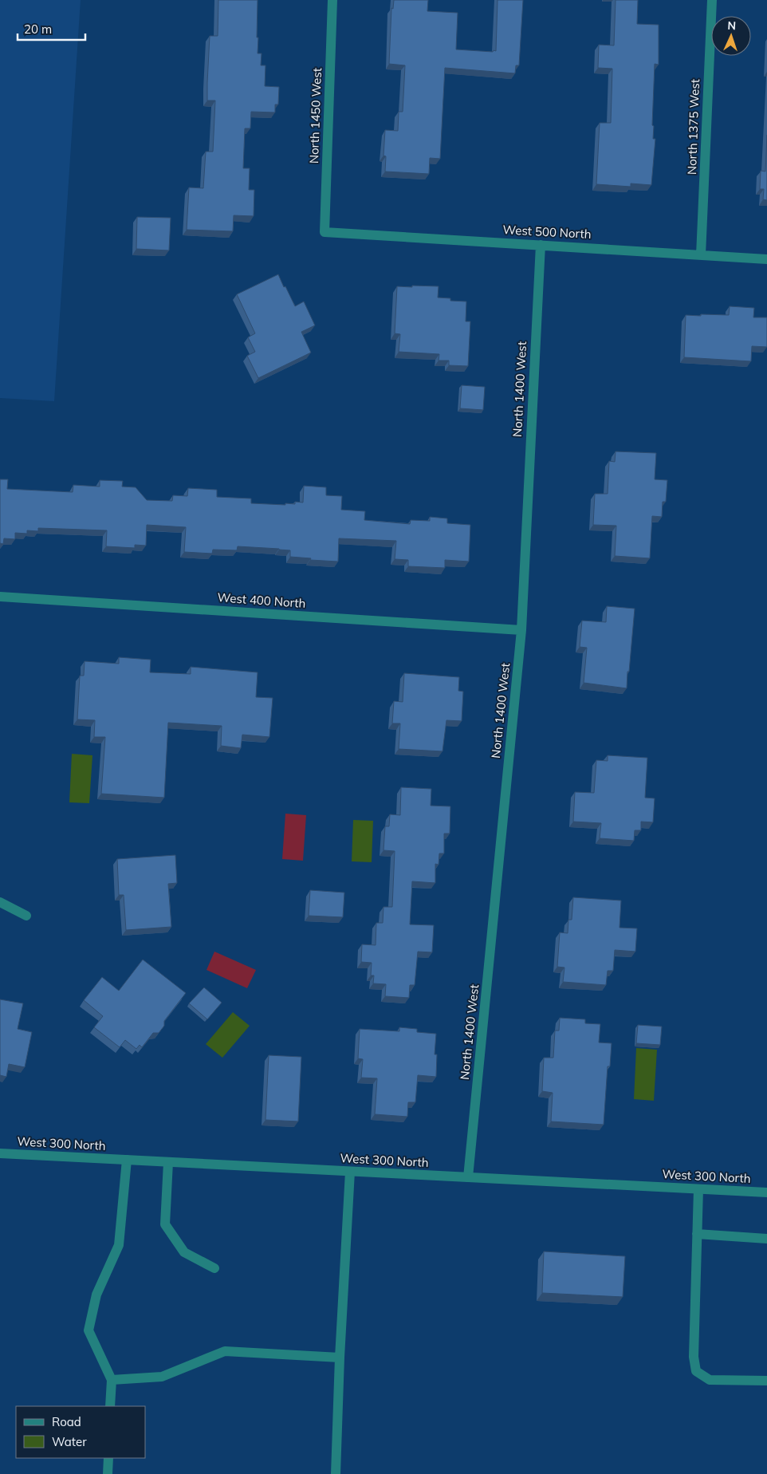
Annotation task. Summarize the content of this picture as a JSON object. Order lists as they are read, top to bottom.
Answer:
{
  "streets": {
    "street": [
      "North 1450 West",
      "North 1375 West",
      "West 500 North",
      "North 1400 West",
      "West 400 North",
      "West 300 North"
    ]
  },
  "crossings": [
    ["North 1450 West", "West 500 North"],
    ["North 1375 West", "West 500 North"],
    ["West 500 North", "North 1400 West"],
    ["North 1400 West", "West 400 North"],
    ["North 1400 West", "West 300 North"]
  ],
  "legend": ["Road", "Water"],
  "scale_bar": "20 m",
  "north": "top"
}
